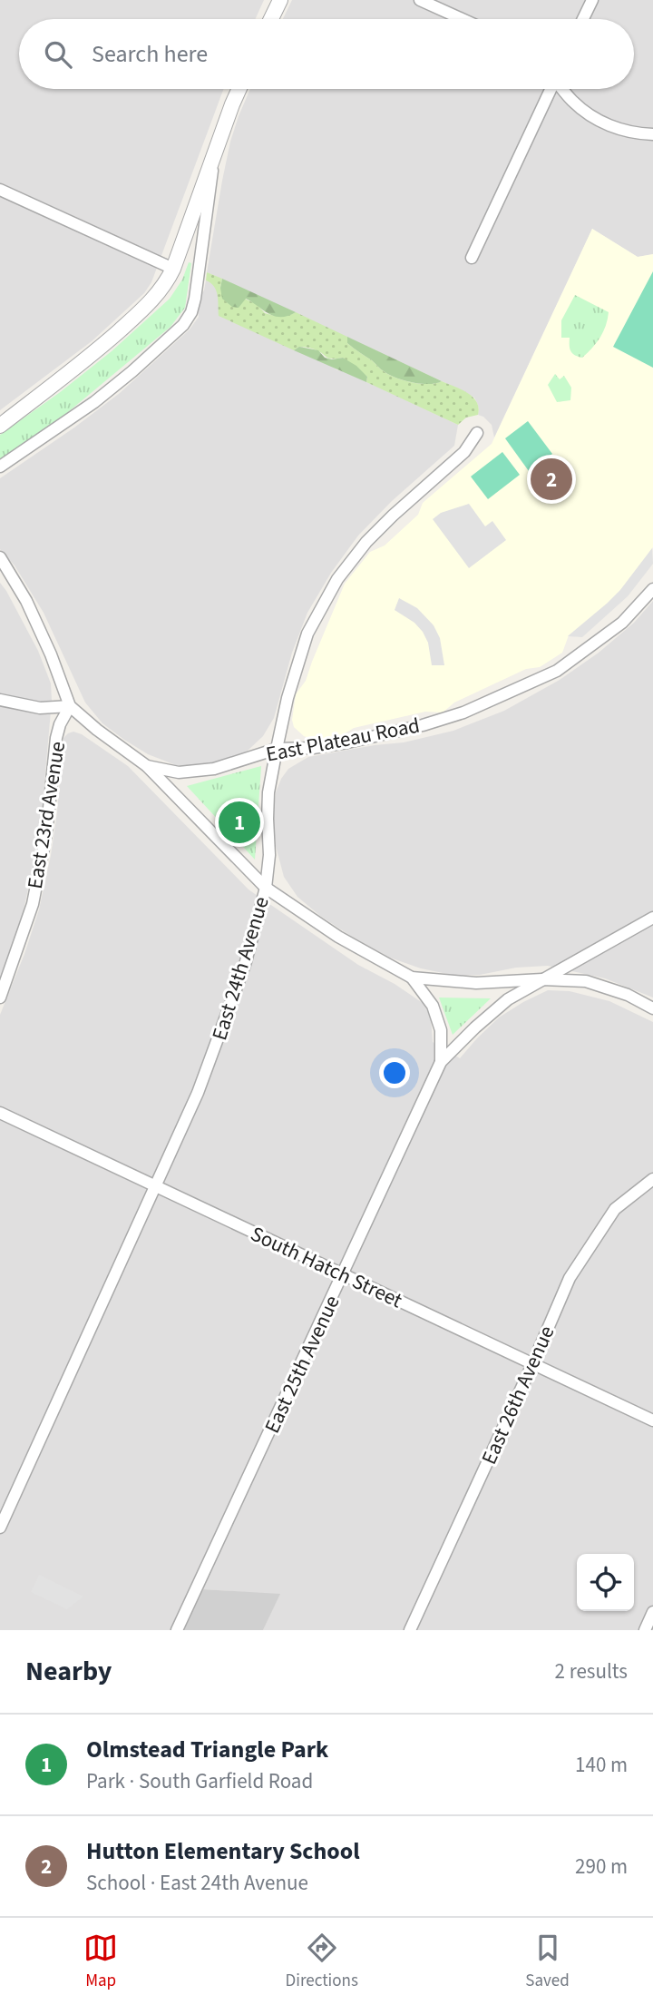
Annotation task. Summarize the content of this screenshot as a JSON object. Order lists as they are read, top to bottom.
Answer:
{
  "streets": {
    "street": [
      "East Plateau Road",
      "East 23rd Avenue",
      "East 24th Avenue",
      "South Hatch Street",
      "East 25th Avenue",
      "East 26th Avenue"
    ]
  },
  "crossings": [
    ["East Plateau Road", "East 24th Avenue"],
    ["East 24th Avenue", "South Hatch Street"],
    ["South Hatch Street", "East 25th Avenue"],
    ["South Hatch Street", "East 26th Avenue"]
  ],
  "page": {
    "search": "Search here",
    "pins": ["2", "1"],
    "heading": ["Nearby", "2 results"],
    "list": [
      {
        "mark": "1",
        "name": "Olmstead Triangle Park",
        "note": "Park · South Garfield Road",
        "value": "140 m"
      },
      {
        "mark": "2",
        "name": "Hutton Elementary School",
        "note": "School · East 24th Avenue",
        "value": "290 m"
      }
    ],
    "nav": ["Map", "Directions", "Saved"]
  }
}
